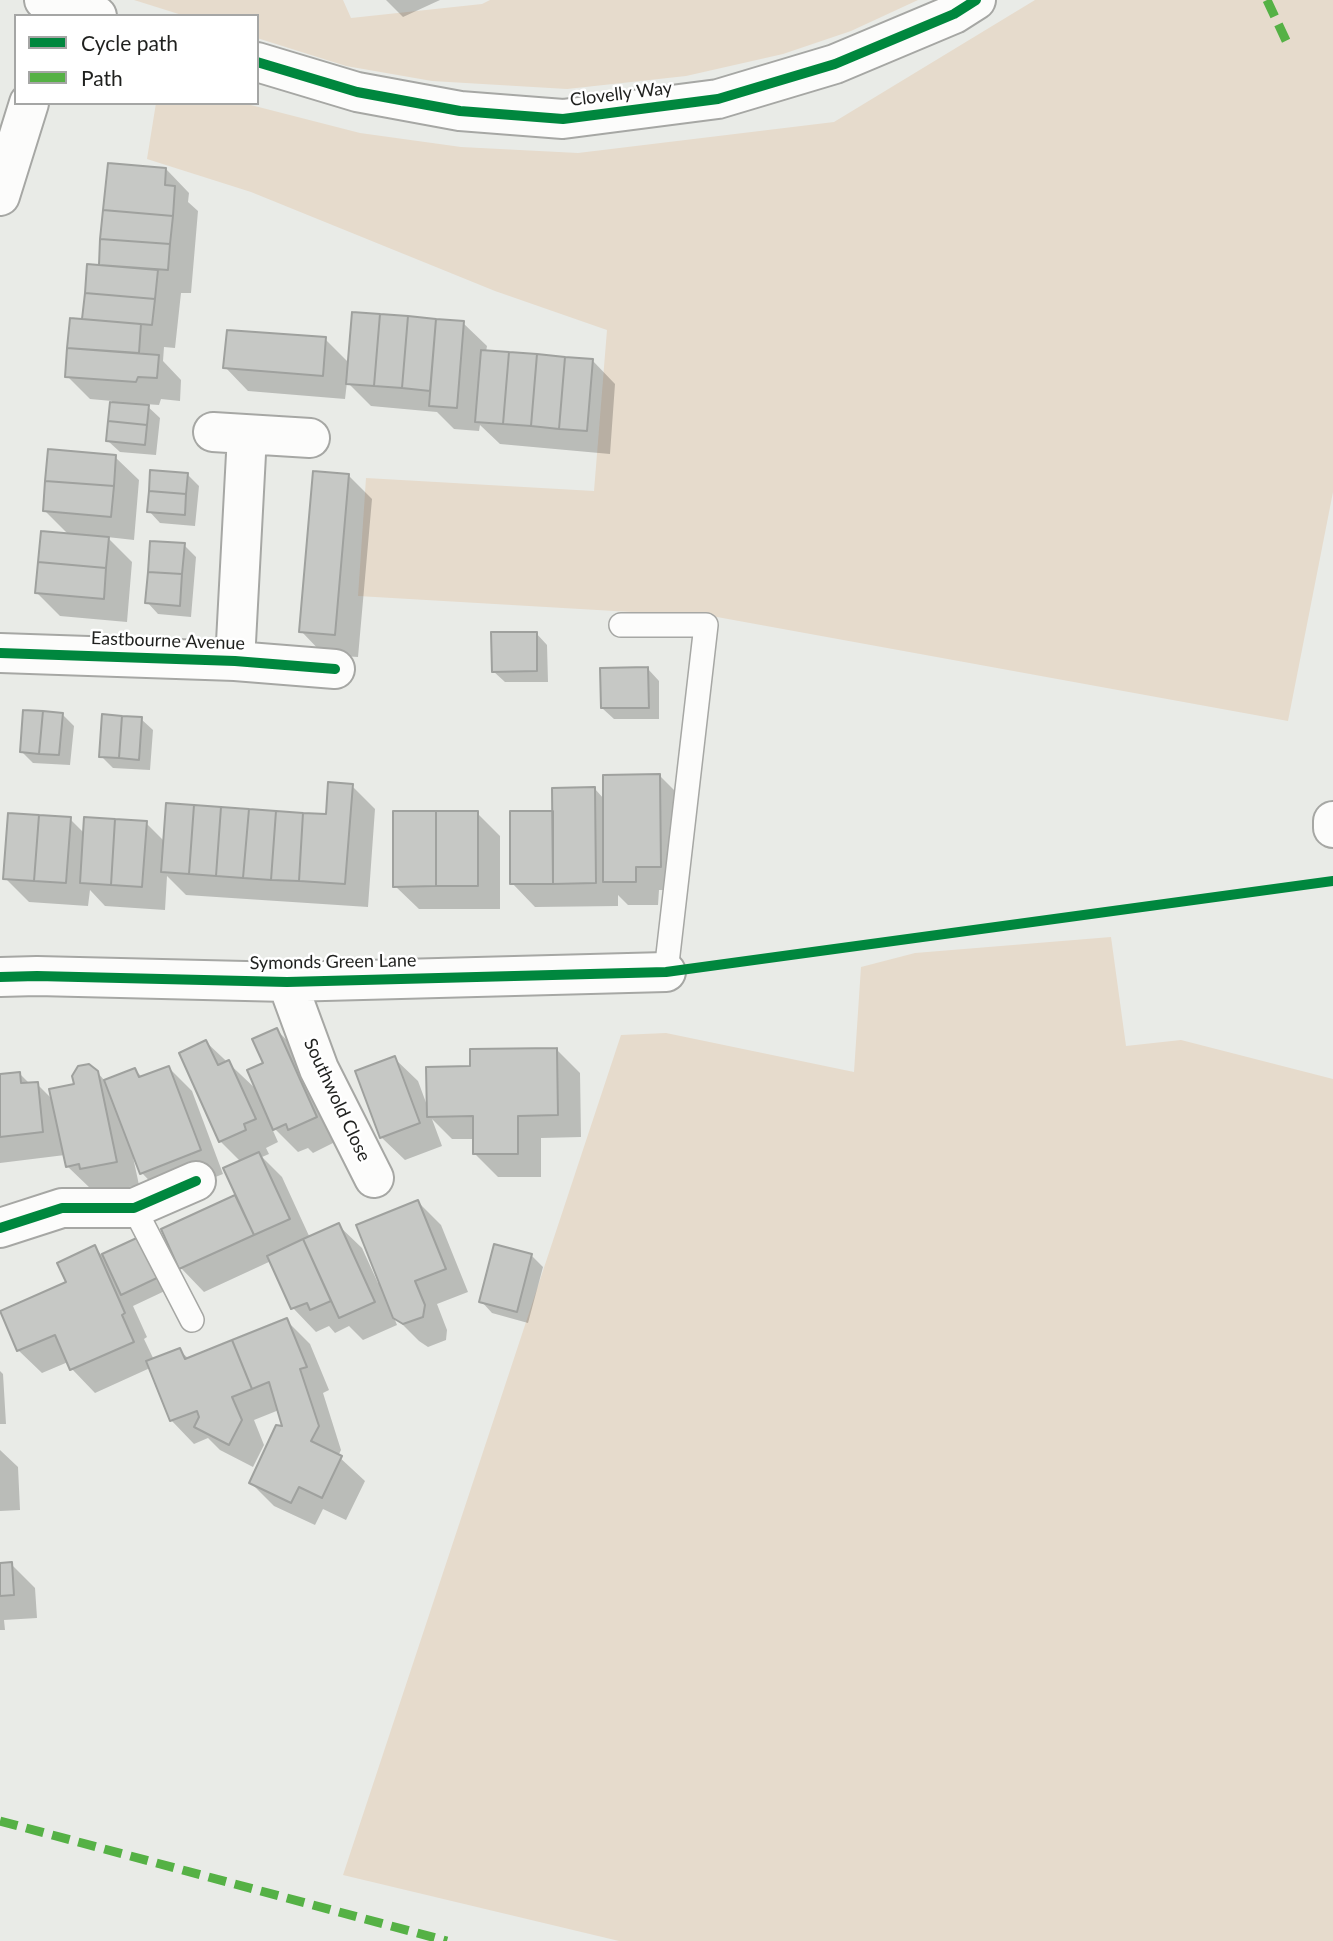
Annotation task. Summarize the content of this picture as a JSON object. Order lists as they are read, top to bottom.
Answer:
{
  "streets": {
    "street": [
      "Clovelly Way",
      "Eastbourne Avenue",
      "Symonds Green Lane",
      "Southwold Close"
    ]
  },
  "crossings": [
    ["Symonds Green Lane", "Southwold Close"]
  ],
  "legend": ["Cycle path", "Path"]
}
